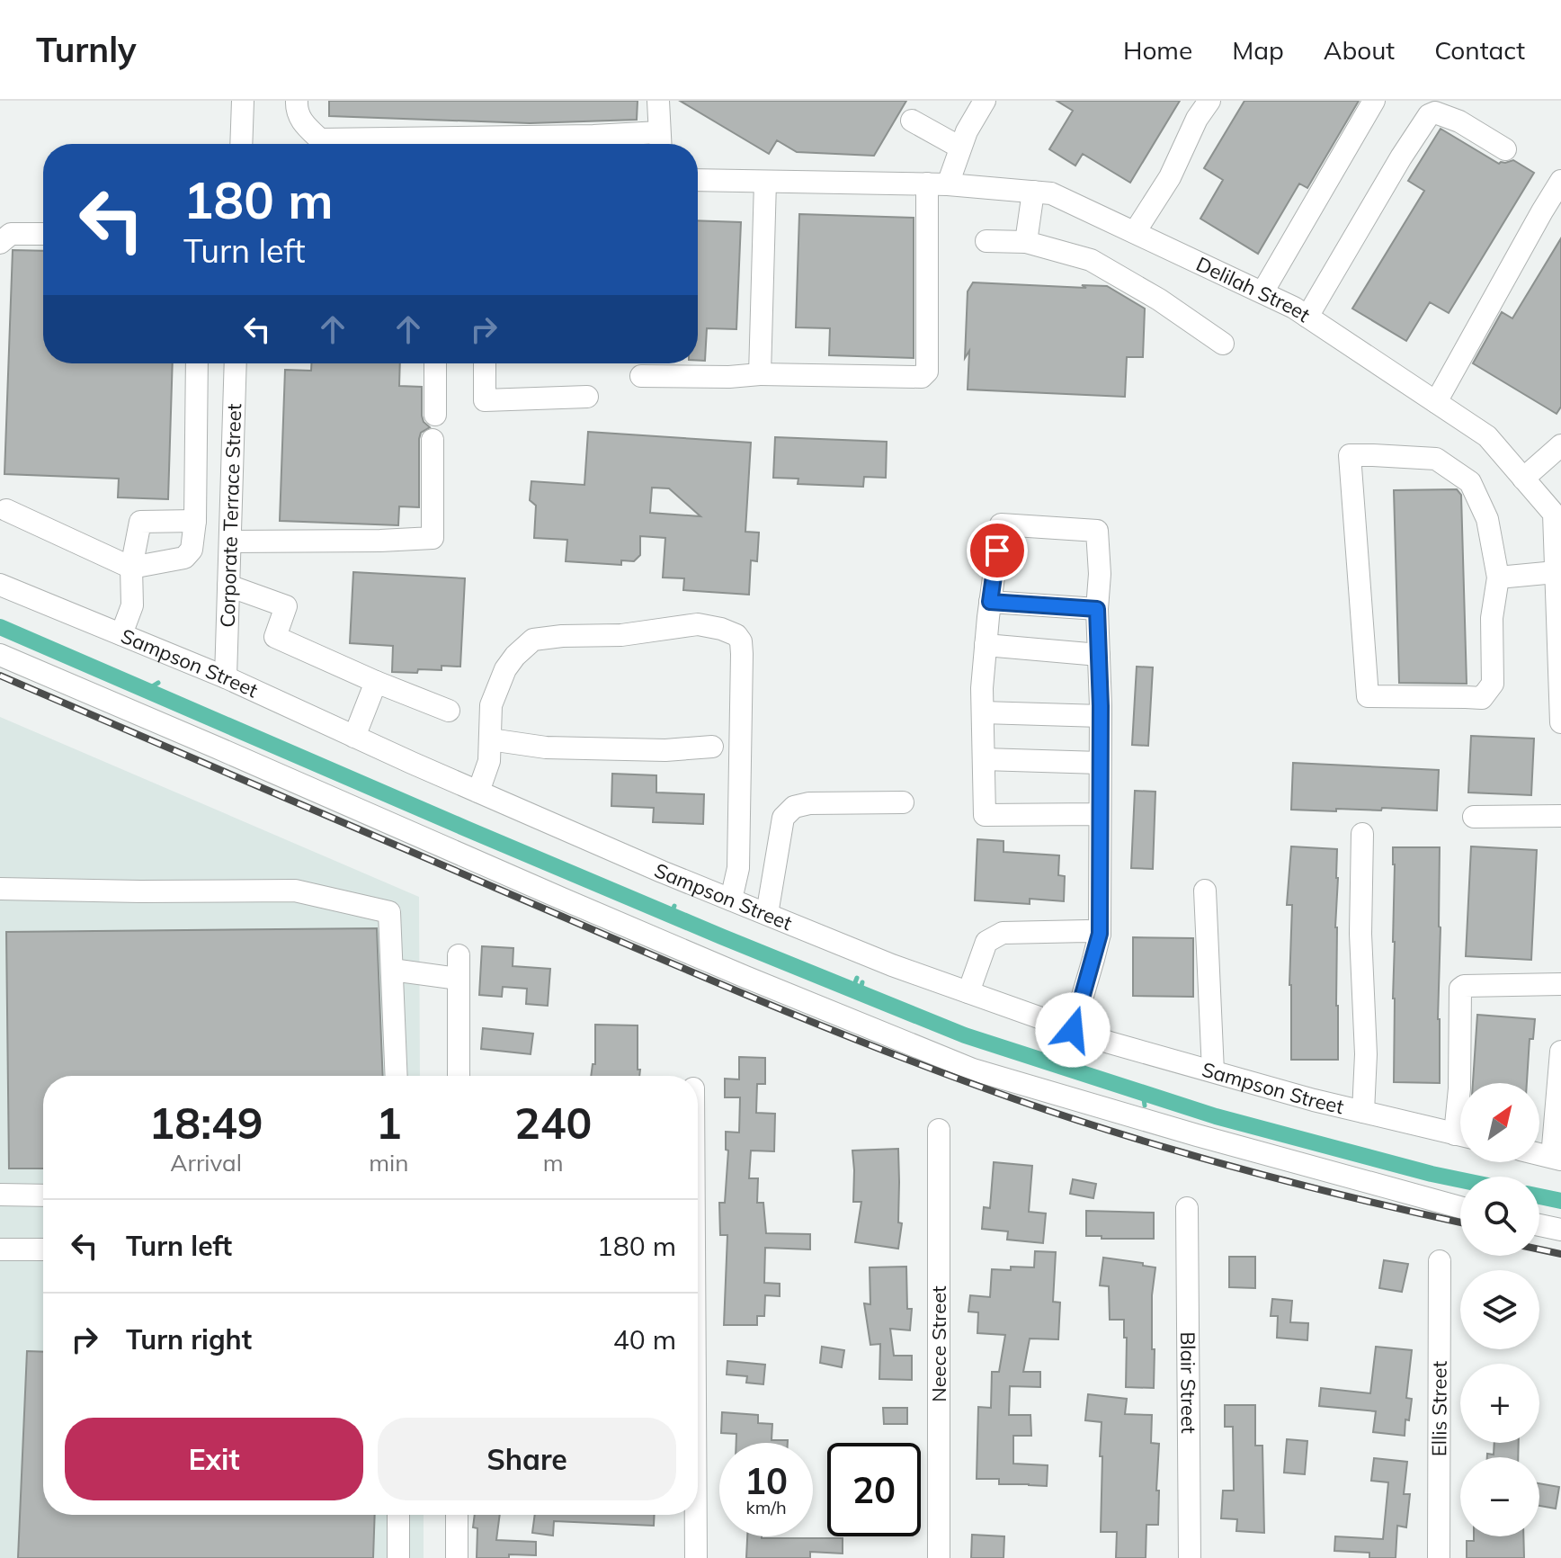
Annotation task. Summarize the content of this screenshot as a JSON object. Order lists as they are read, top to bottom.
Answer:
{
  "streets": {
    "street": [
      "Delilah Street",
      "Corporate Terrace Street",
      "Sampson Street",
      "Neece Street",
      "Blair Street",
      "Ellis Street"
    ]
  },
  "crossings": [
    ["Corporate Terrace Street", "Sampson Street"]
  ],
  "north": "top right",
  "page": {
    "header": "Turnly",
    "nav": [
      "Home",
      "Map",
      "About",
      "Contact"
    ],
    "turn": ["180 m", "Turn left"],
    "eta": [
      "18:49",
      "Arrival",
      "1",
      "min",
      "240",
      "m"
    ],
    "map_buttons": ["+", "−"],
    "list": [
      {
        "name": "Turn left",
        "value": "180 m"
      },
      {
        "name": "Turn right",
        "value": "40 m"
      }
    ],
    "buttons": ["Exit", "Share"],
    "speed": "10 km/h",
    "limit": "20"
  }
}
